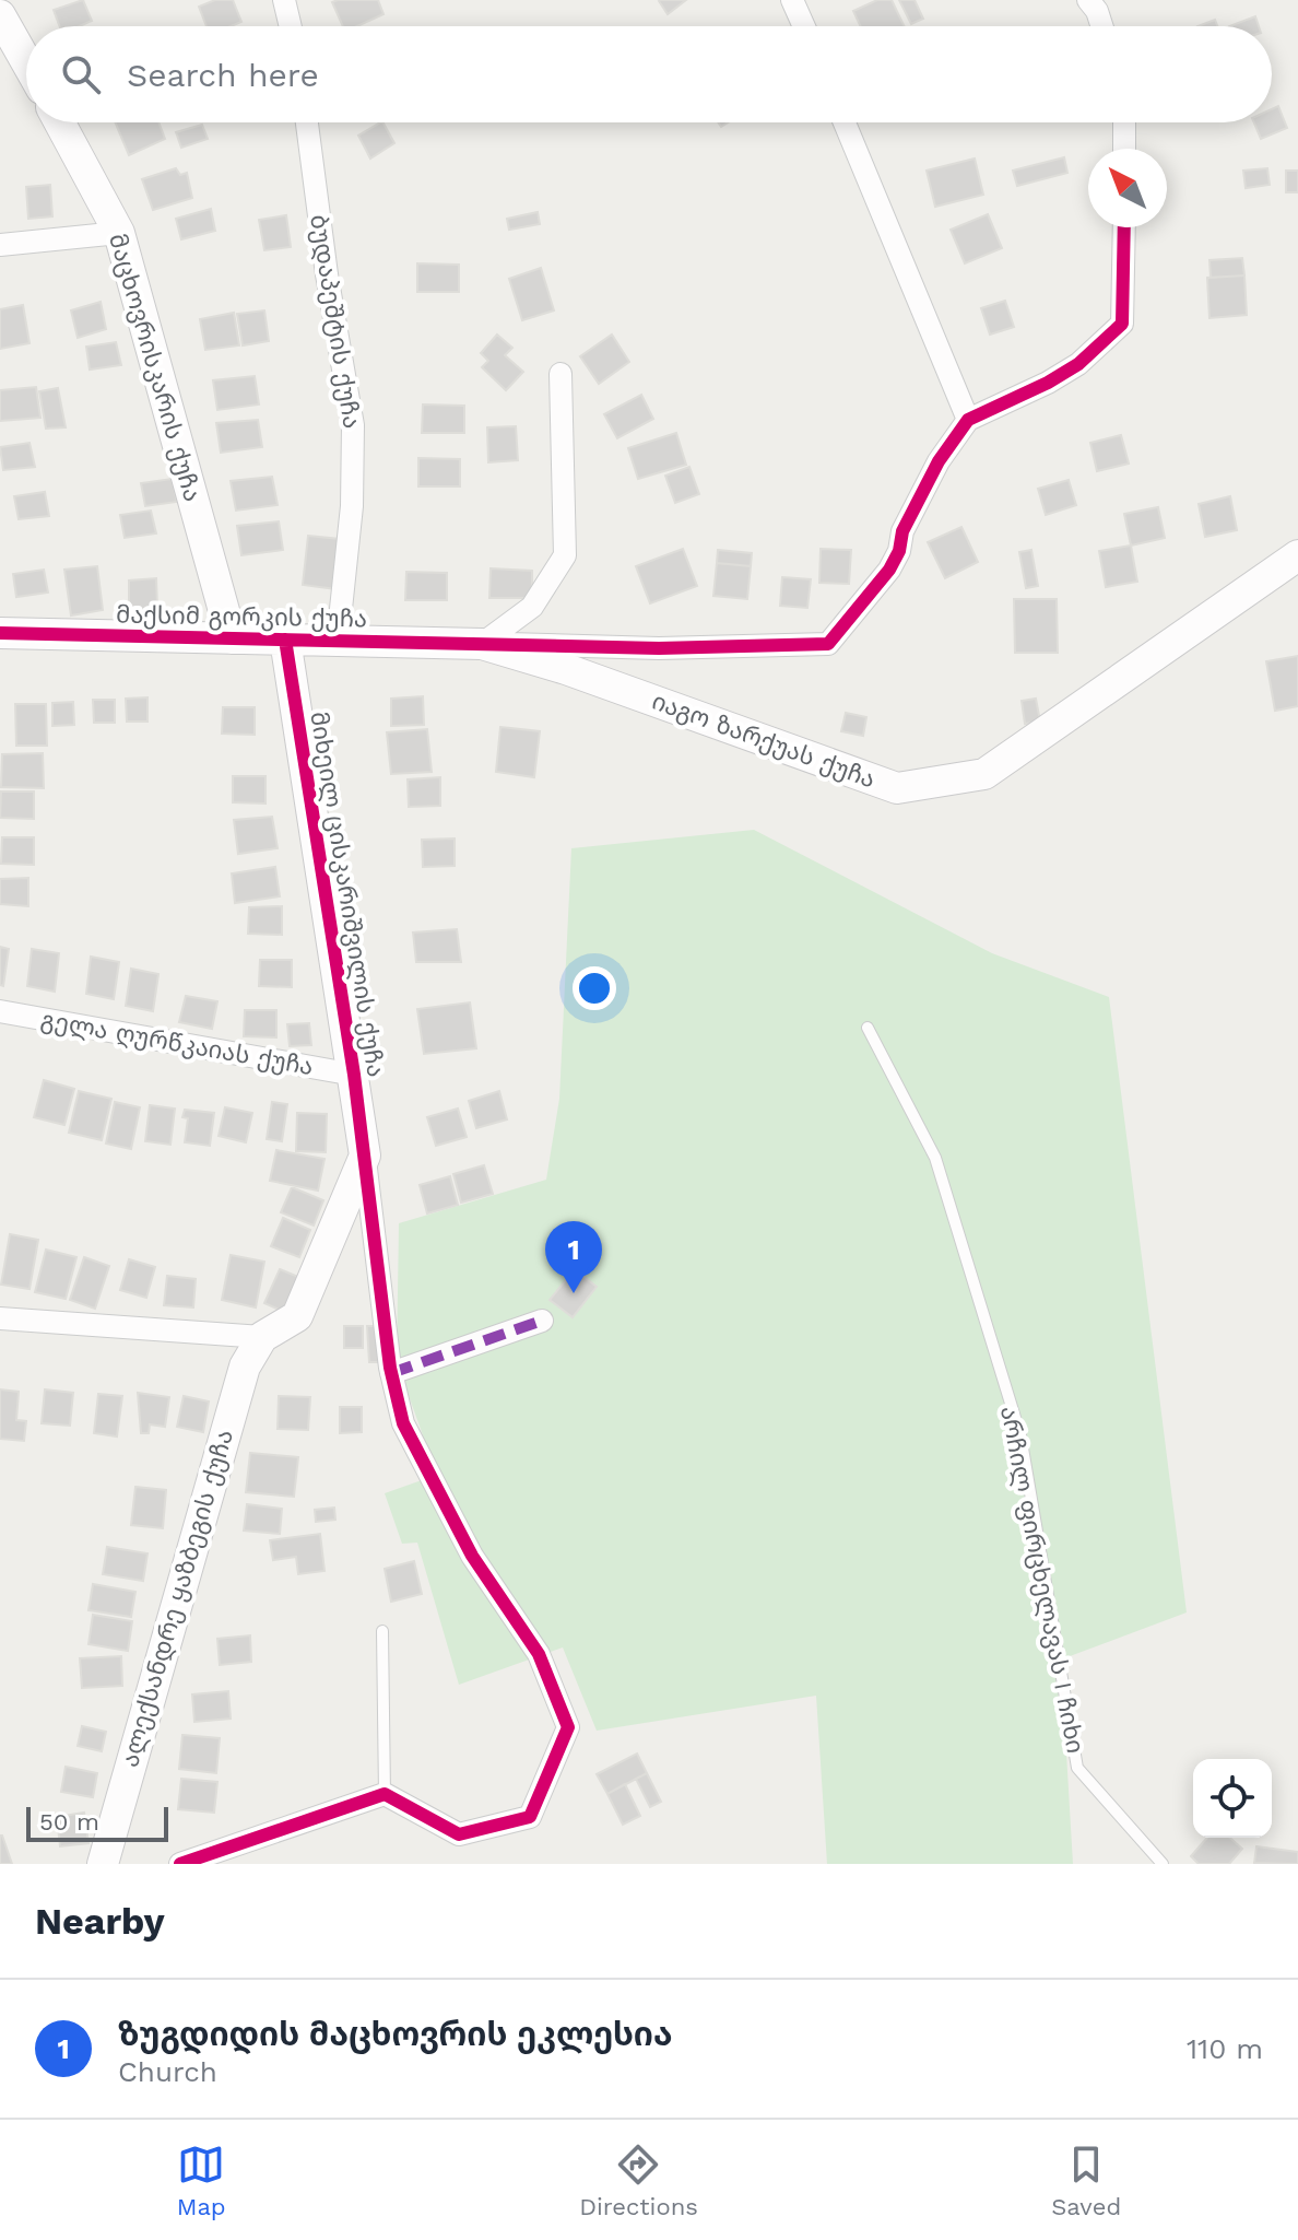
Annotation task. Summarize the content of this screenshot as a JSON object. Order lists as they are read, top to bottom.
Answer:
{
  "streets": {
    "street": [
      "ბუდაპეშტის ქუჩა",
      "მაცხოვრისკარის ქუჩა",
      "მაქსიმ გორკის ქუჩა",
      "იაგო ზარქუას ქუჩა",
      "მიხეილ ცისკარიშვილის ქუჩა",
      "გელა ღურწკაიას ქუჩა",
      "ალექსანდრე ყაზბეგის ქუჩა"
    ],
    "lane": ["არჩილ ფირცხელავას I ჩიხი"]
  },
  "crossings": [
    ["ბუდაპეშტის ქუჩა", "მაქსიმ გორკის ქუჩა"],
    ["მაცხოვრისკარის ქუჩა", "მაქსიმ გორკის ქუჩა"],
    ["მაქსიმ გორკის ქუჩა", "იაგო ზარქუას ქუჩა"],
    ["მაქსიმ გორკის ქუჩა", "მიხეილ ცისკარიშვილის ქუჩა"],
    ["მიხეილ ცისკარიშვილის ქუჩა", "გელა ღურწკაიას ქუჩა"]
  ],
  "scale_bar": "50 m",
  "north": "top left",
  "page": {
    "search": "Search here",
    "pins": "1",
    "scale": "50 m",
    "heading": "Nearby",
    "list": [
      {
        "mark": "1",
        "name": "ზუგდიდის მაცხოვრის ეკლესია",
        "note": "Church",
        "value": "110 m"
      }
    ],
    "nav": ["Map", "Directions", "Saved"]
  }
}
